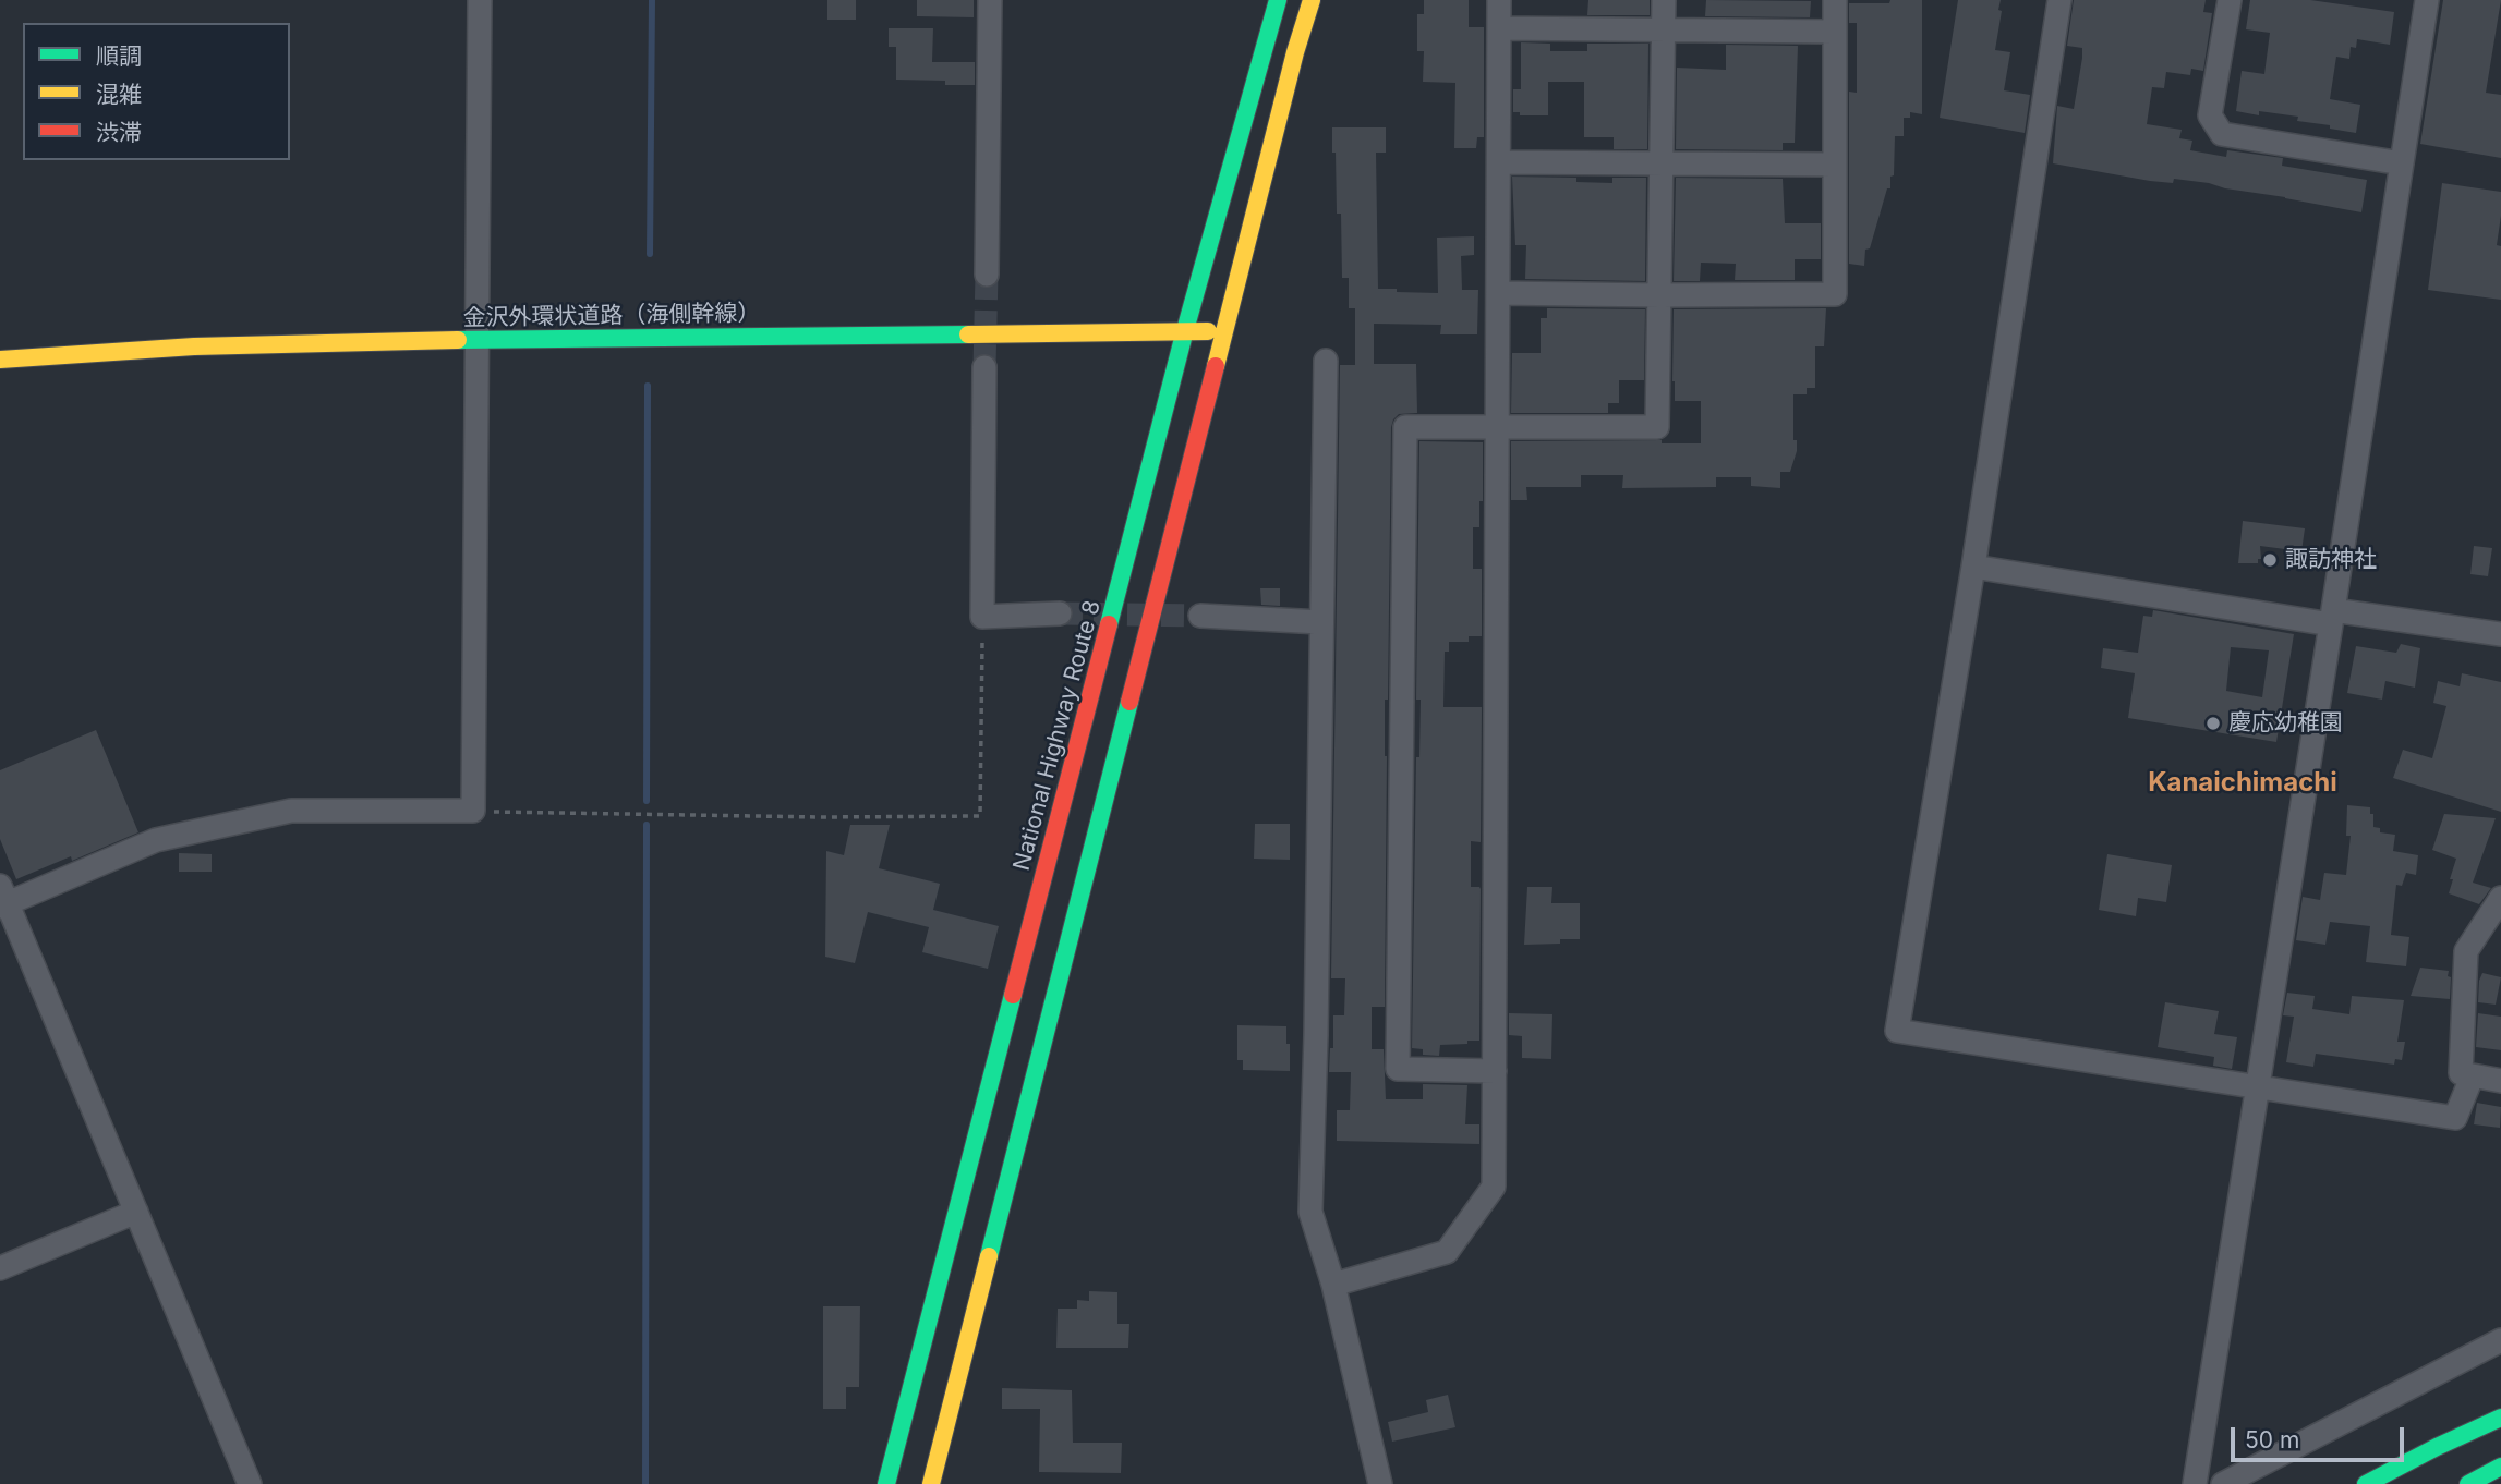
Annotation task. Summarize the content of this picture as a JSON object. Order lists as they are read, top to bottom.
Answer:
{
  "streets": {
    "main road": ["金沢外環状道路（海側幹線）", "National Highway Route 8"]
  },
  "crossings": [
    ["金沢外環状道路（海側幹線）", "National Highway Route 8"]
  ],
  "districts": ["Kanaichimachi"],
  "places": ["諏訪神社", "慶応幼稚園"],
  "legend": ["順調", "混雑", "渋滞"],
  "scale_bar": "50 m"
}
